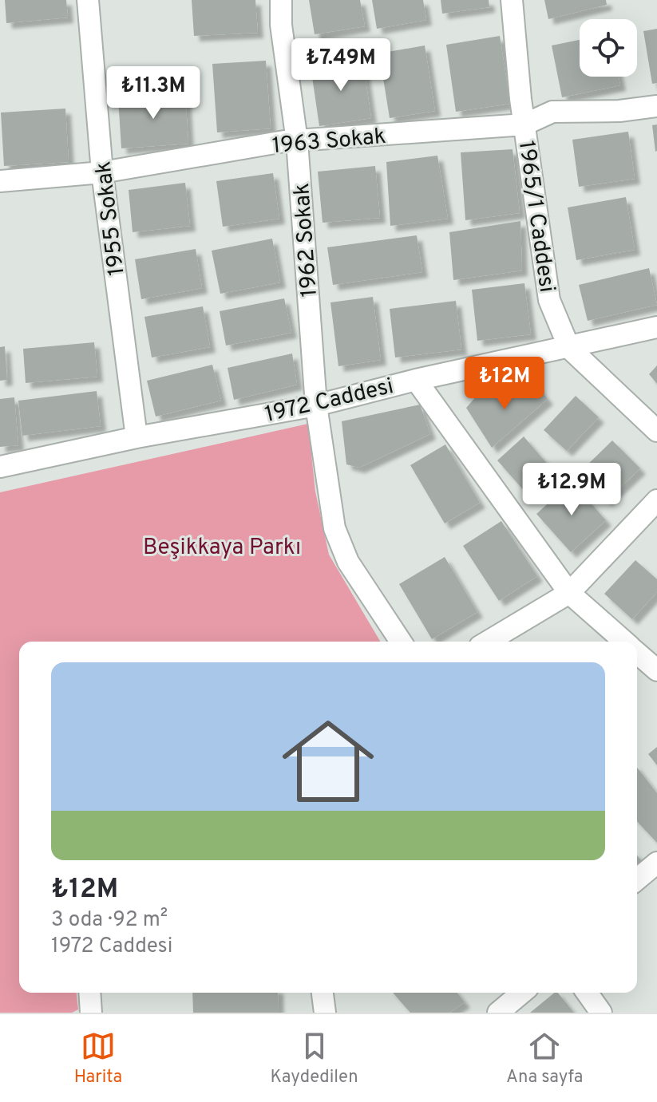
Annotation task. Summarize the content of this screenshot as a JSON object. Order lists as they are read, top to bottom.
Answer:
{
  "streets": {
    "street": [
      "1963 Sokak",
      "1965/1 Caddesi",
      "1955 Sokak",
      "1962 Sokak",
      "1972 Caddesi"
    ]
  },
  "crossings": [
    ["1963 Sokak", "1965/1 Caddesi"],
    ["1963 Sokak", "1955 Sokak"],
    ["1963 Sokak", "1962 Sokak"],
    ["1965/1 Caddesi", "1972 Caddesi"],
    ["1955 Sokak", "1972 Caddesi"],
    ["1962 Sokak", "1972 Caddesi"]
  ],
  "parks": ["Beşikkaya Parkı"],
  "page": {
    "price": [
      "₺7.49M",
      "₺11.3M",
      "₺12M",
      "₺12.9M"
    ],
    "list": [
      {
        "name": "₺12M",
        "note": "3 oda · 92 m² · 1972 Caddesi"
      }
    ],
    "tabs": ["Harita", "Kaydedilen", "Ana sayfa"]
  }
}
